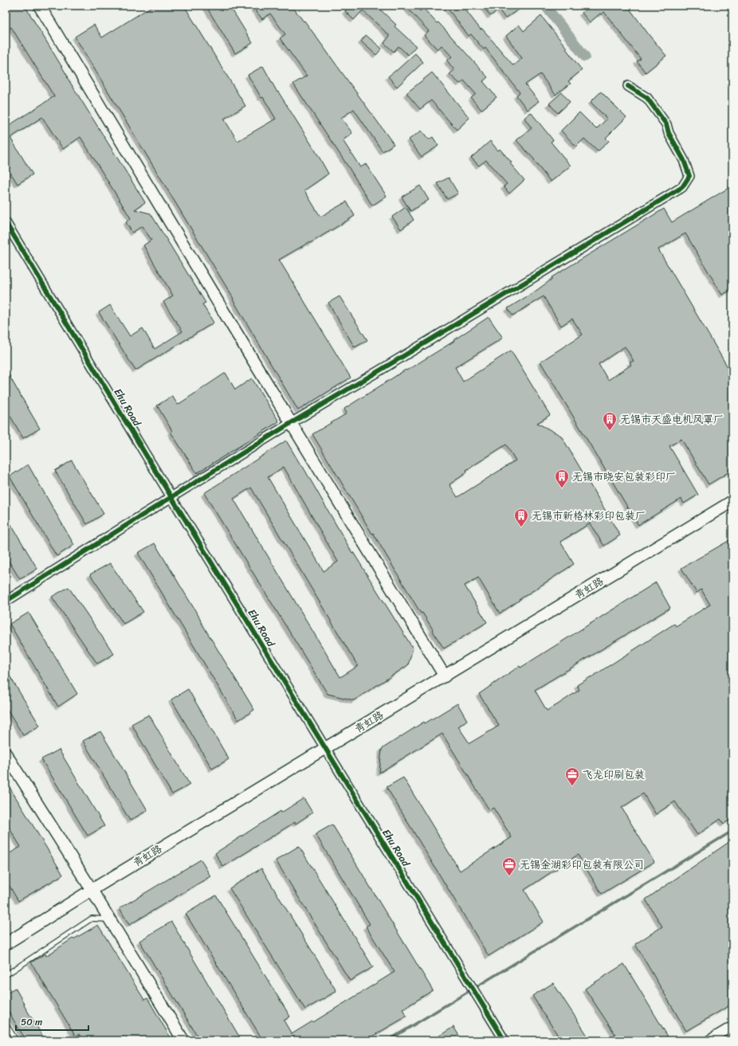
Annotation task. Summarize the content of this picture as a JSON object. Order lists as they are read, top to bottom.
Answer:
{
  "streets": {
    "street": ["Ehu Road", "青虹路"]
  },
  "crossings": [
    ["Ehu Road", "青虹路"]
  ],
  "places": {
    "building": ["无锡市天盛电机风罩厂", "无锡市晓安包装彩印厂", "无锡市新格林彩印包装厂"],
    "office": ["飞龙印刷包装", "无锡金湖彩印包装有限公司"]
  },
  "scale_bar": "50 m"
}
